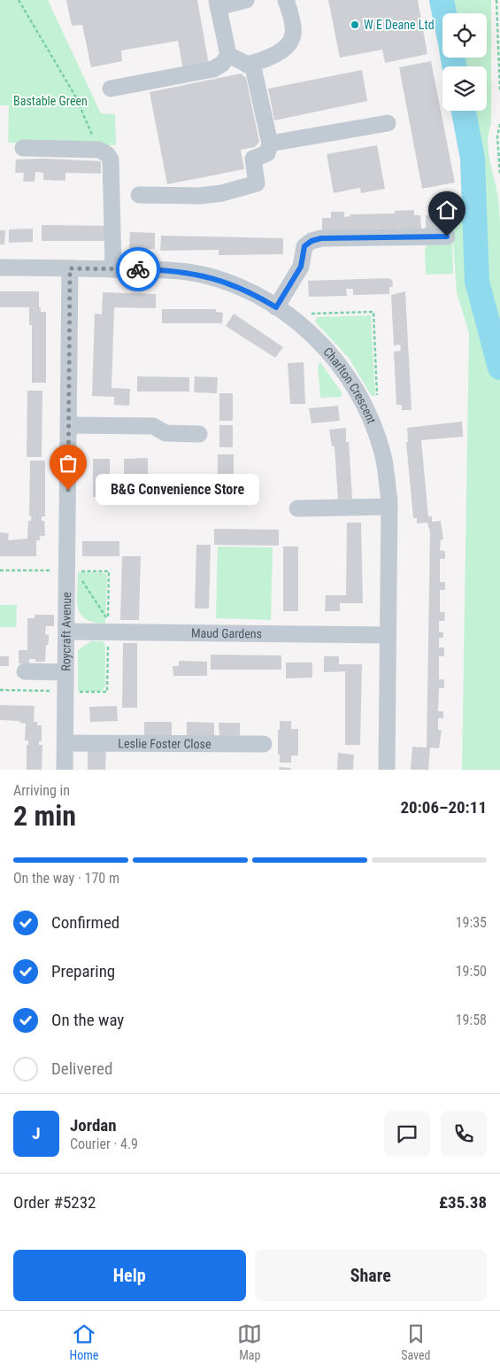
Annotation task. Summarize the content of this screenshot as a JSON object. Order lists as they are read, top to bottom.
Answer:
{
  "streets": {
    "street": [
      "Charlton Crescent",
      "Roycraft Avenue",
      "Maud Gardens",
      "Leslie Foster Close"
    ]
  },
  "crossings": [
    ["Charlton Crescent", "Roycraft Avenue"],
    ["Charlton Crescent", "Maud Gardens"],
    ["Roycraft Avenue", "Maud Gardens"],
    ["Roycraft Avenue", "Leslie Foster Close"]
  ],
  "parks": ["Bastable Green"],
  "places": ["W E Deane Ltd", "B&G Convenience Store"],
  "page": {
    "bubble": "B&G Convenience Store",
    "heading": ["2 min", "Arriving in", "20:06–20:11"],
    "panel": [
      "Jordan",
      "Courier · 4.9",
      "Order #5232",
      "£35.38"
    ],
    "bar": "On the way · 170 m",
    "list": [
      ["Confirmed", "19:35"],
      ["Preparing", "19:50"],
      ["On the way", "19:58"],
      "Delivered"
    ],
    "round": "J",
    "buttons": ["Help", "Share"],
    "tabs": ["Home", "Map", "Saved"]
  }
}
